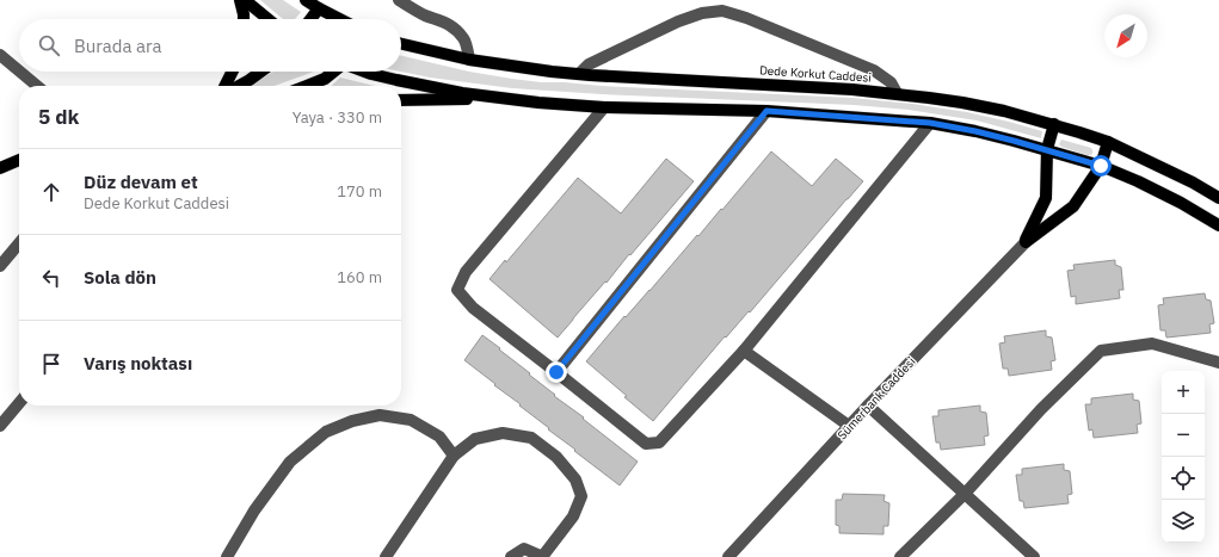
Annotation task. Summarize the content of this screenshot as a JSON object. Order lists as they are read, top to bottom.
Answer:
{
  "streets": {
    "main road": ["Dede Korkut Caddesi"],
    "street": ["Sümerbank Caddesi"]
  },
  "north": "bottom left",
  "page": {
    "search": "Burada ara",
    "heading": ["5 dk", "Yaya · 330 m"],
    "list": [
      ["Düz devam et", "Dede Korkut Caddesi", "170 m"],
      ["Sola dön", "160 m"],
      "Varış noktası"
    ],
    "map_buttons": ["+", "−"]
  }
}
